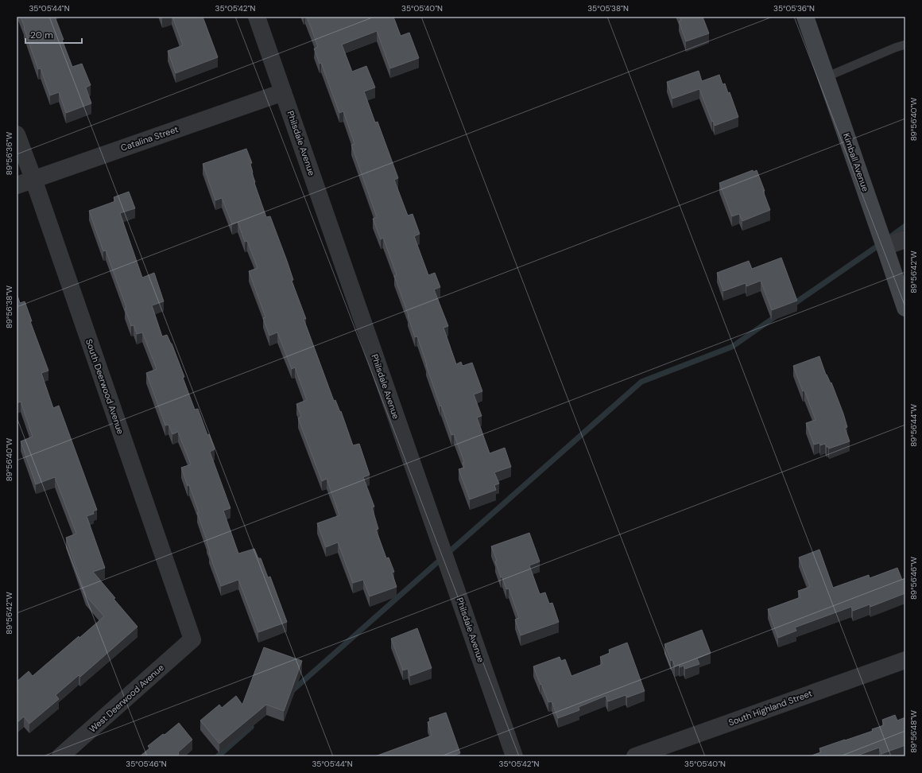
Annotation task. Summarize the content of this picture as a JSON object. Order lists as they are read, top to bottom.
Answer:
{
  "streets": {
    "main road": ["Kimball Avenue"],
    "street": [
      "Catalina Street",
      "Philsdale Avenue",
      "South Deerwood Avenue",
      "West Deerwood Avenue",
      "South Highland Street"
    ]
  },
  "crossings": [
    ["Catalina Street", "Philsdale Avenue"],
    ["Catalina Street", "South Deerwood Avenue"],
    ["South Deerwood Avenue", "West Deerwood Avenue"]
  ],
  "scale_bar": "20 m",
  "coordinates": [
    "35°05'44\"N",
    "35°05'42\"N",
    "35°05'40\"N",
    "35°05'38\"N",
    "35°05'36\"N",
    "89°56'40\"W",
    "89°56'36\"W",
    "89°56'42\"W",
    "89°56'38\"W",
    "89°56'44\"W",
    "89°56'46\"W",
    "89°56'48\"W",
    "35°05'46\"N"
  ]
}
